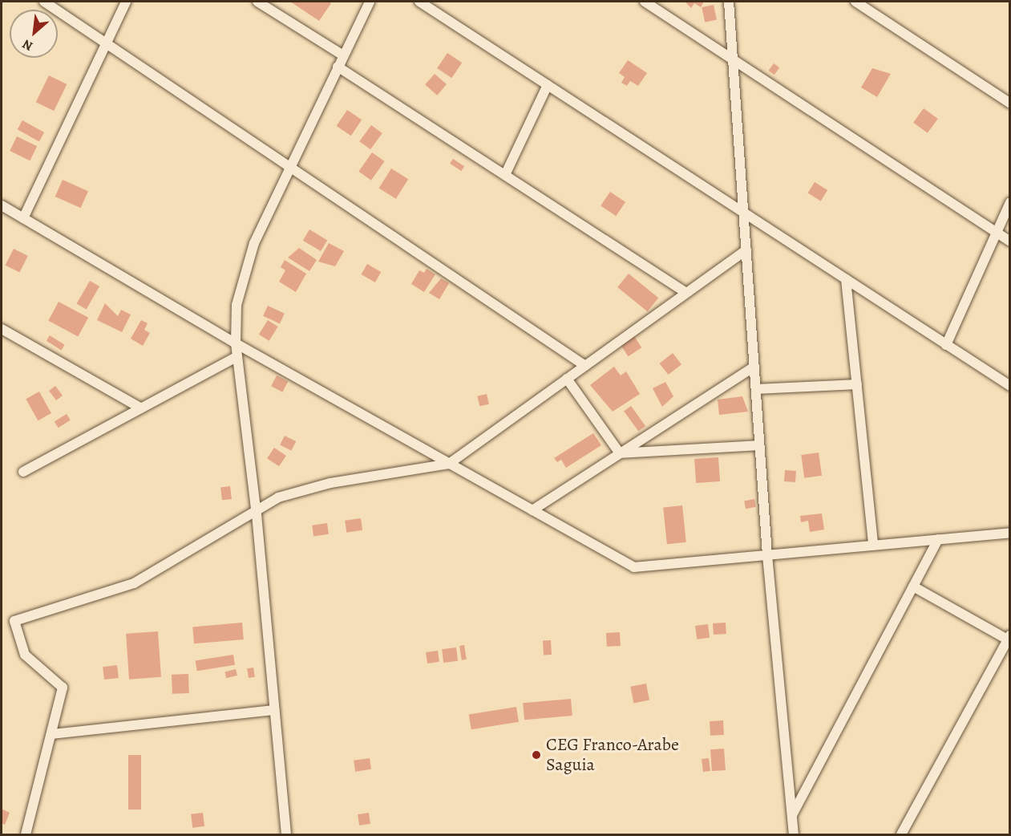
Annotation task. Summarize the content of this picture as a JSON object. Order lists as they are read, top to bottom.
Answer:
{
  "places": ["CEG Franco-Arabe Saguia"],
  "north": "bottom left"
}
